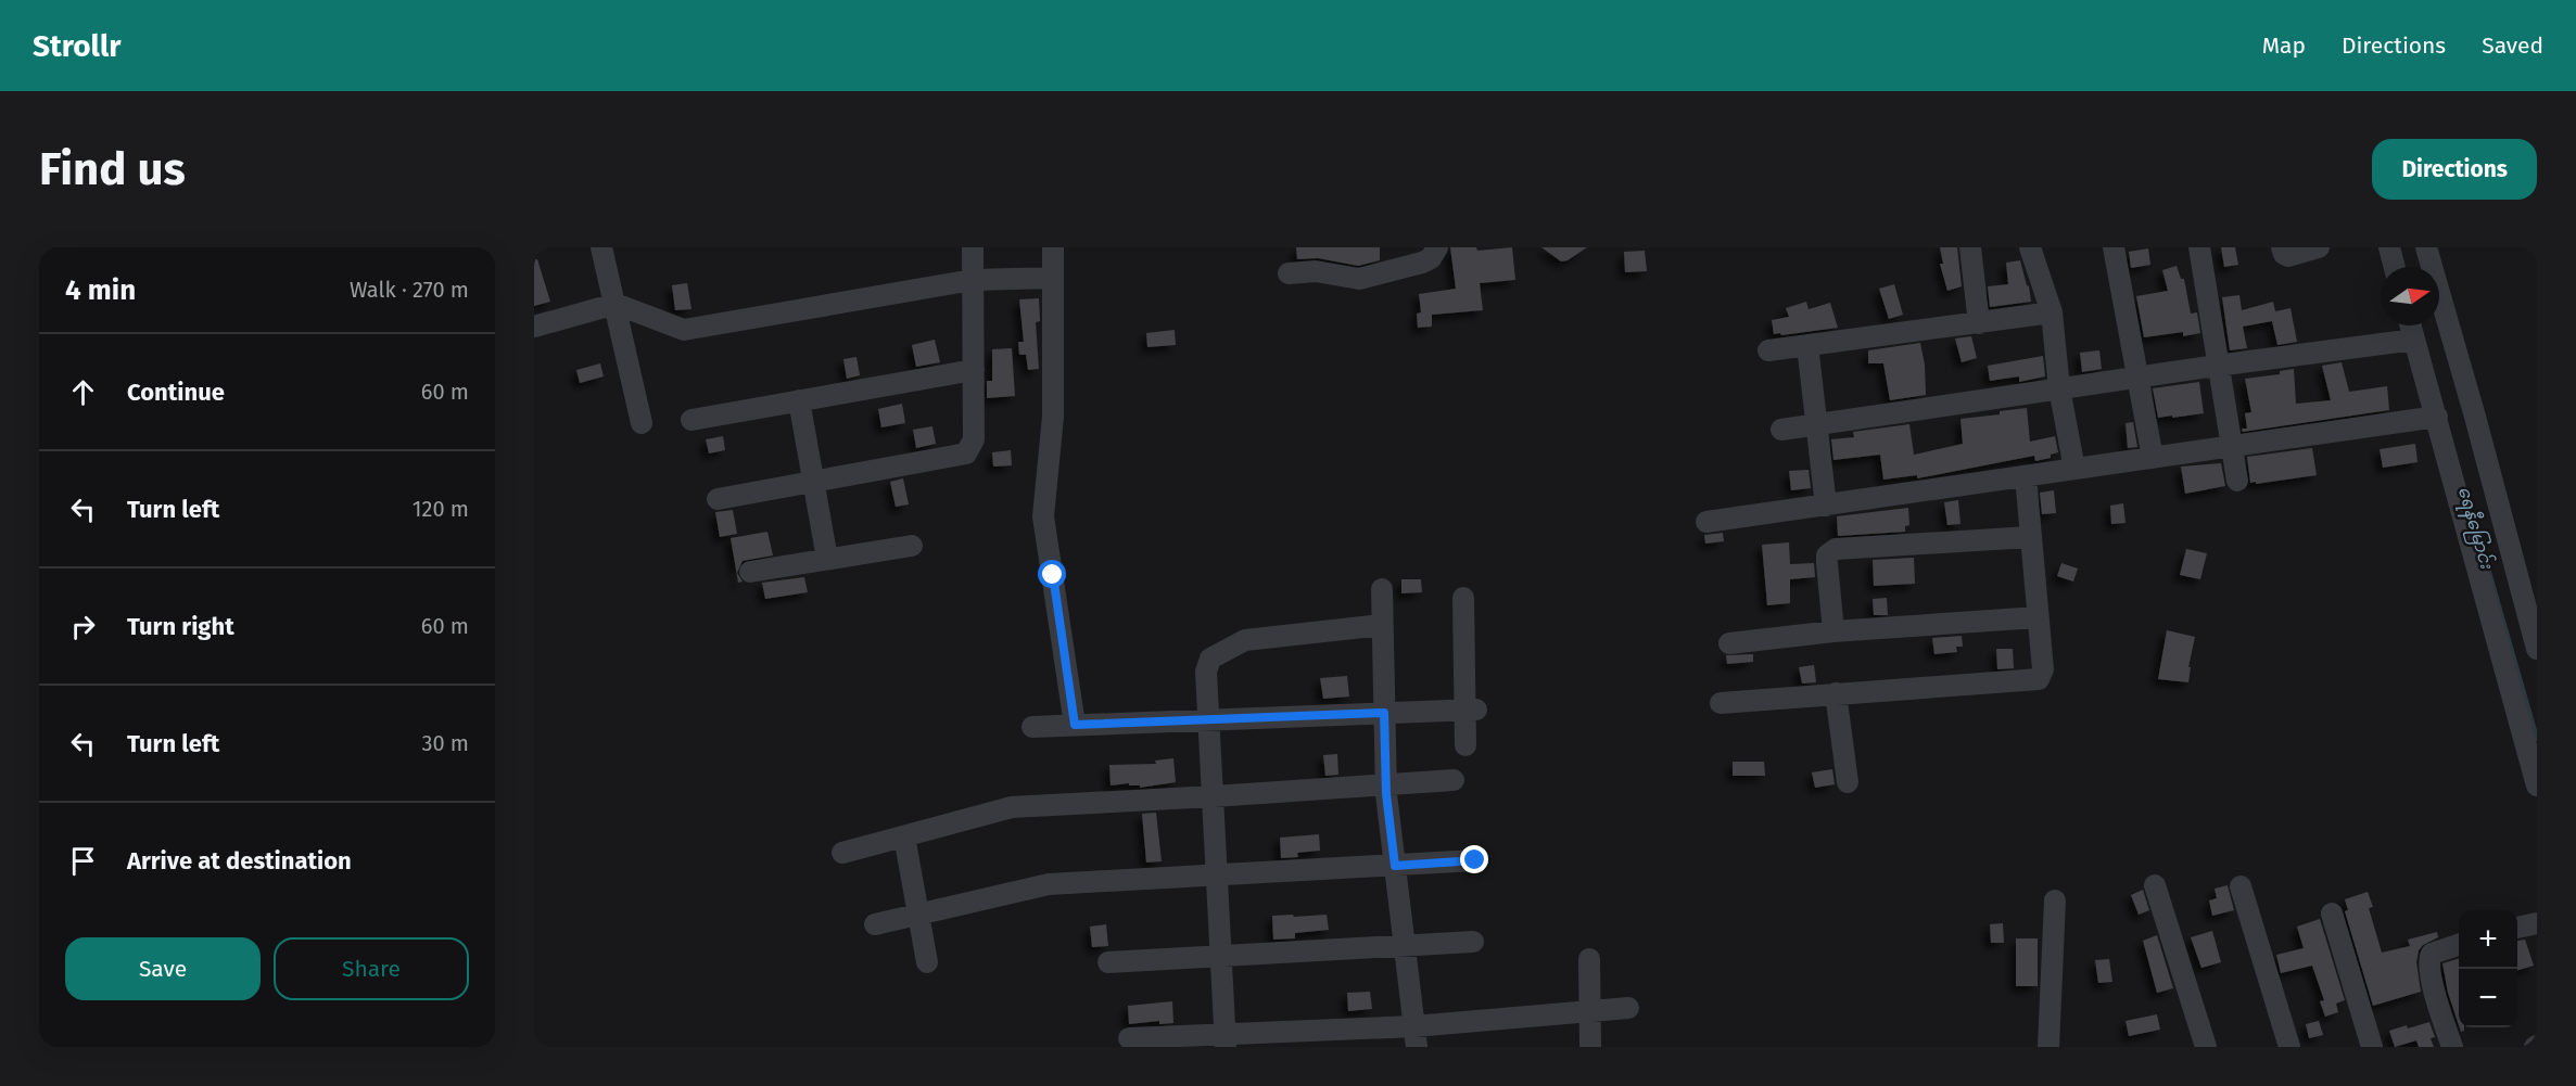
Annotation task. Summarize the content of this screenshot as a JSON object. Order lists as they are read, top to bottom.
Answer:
{
  "water": ["ရေနီမြောင်း"],
  "north": "right",
  "page": {
    "header": "Strollr",
    "nav": ["Map", "Directions", "Saved"],
    "buttons": [
      "Directions",
      ["Save", "Share"]
    ],
    "title": "Find us",
    "heading": ["4 min", "Walk · 270 m"],
    "list": [
      ["Continue", "60 m"],
      ["Turn left", "120 m"],
      ["Turn right", "60 m"],
      ["Turn left", "30 m"],
      "Arrive at destination"
    ],
    "map_buttons": ["+", "−"]
  }
}
